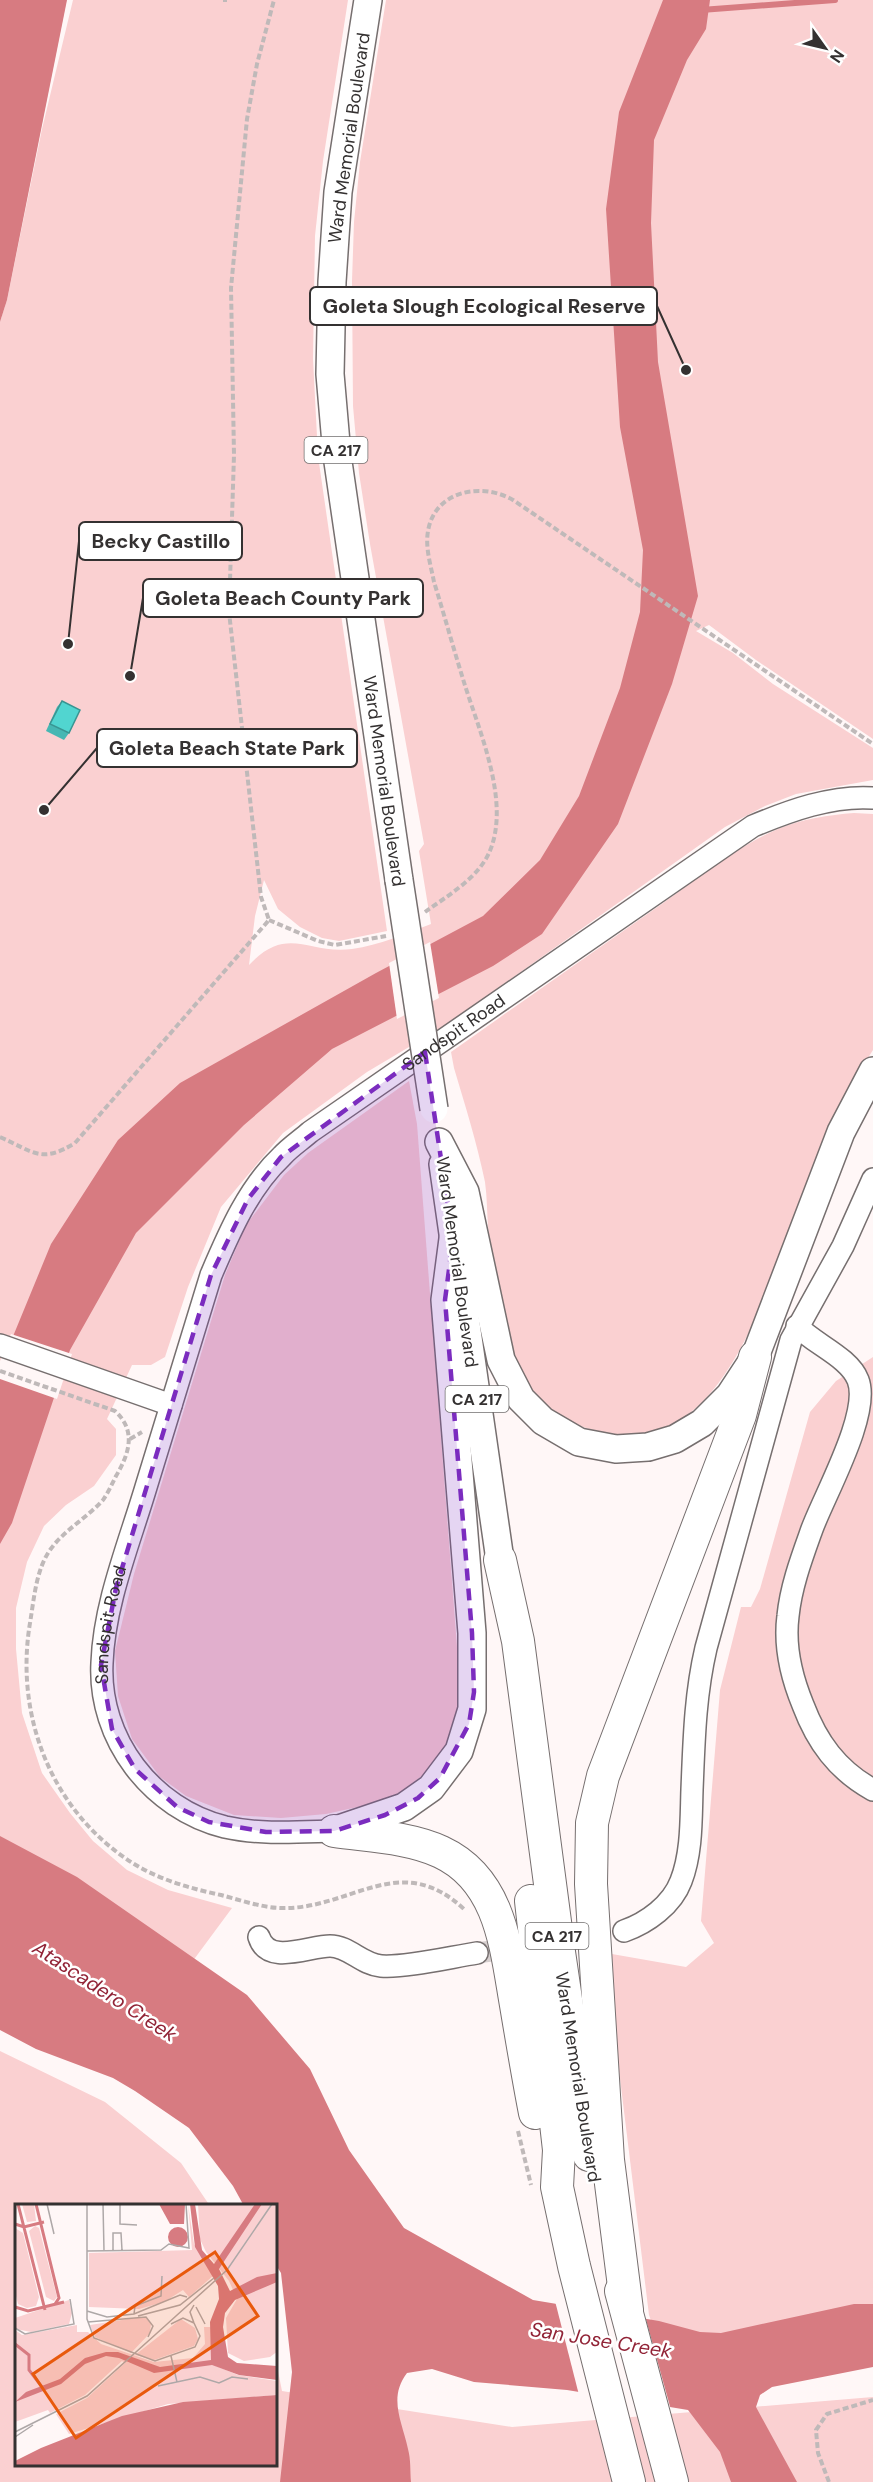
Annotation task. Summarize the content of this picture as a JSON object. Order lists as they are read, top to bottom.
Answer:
{
  "streets": {
    "highway": ["Ward Memorial Boulevard", "CA 217"],
    "street": ["Sandspit Road"]
  },
  "water": ["Atascadero Creek", "San Jose Creek"],
  "places": [
    "Goleta Slough Ecological Reserve",
    "Becky Castillo",
    "Goleta Beach County Park",
    "Goleta Beach State Park"
  ],
  "north": "bottom right"
}
